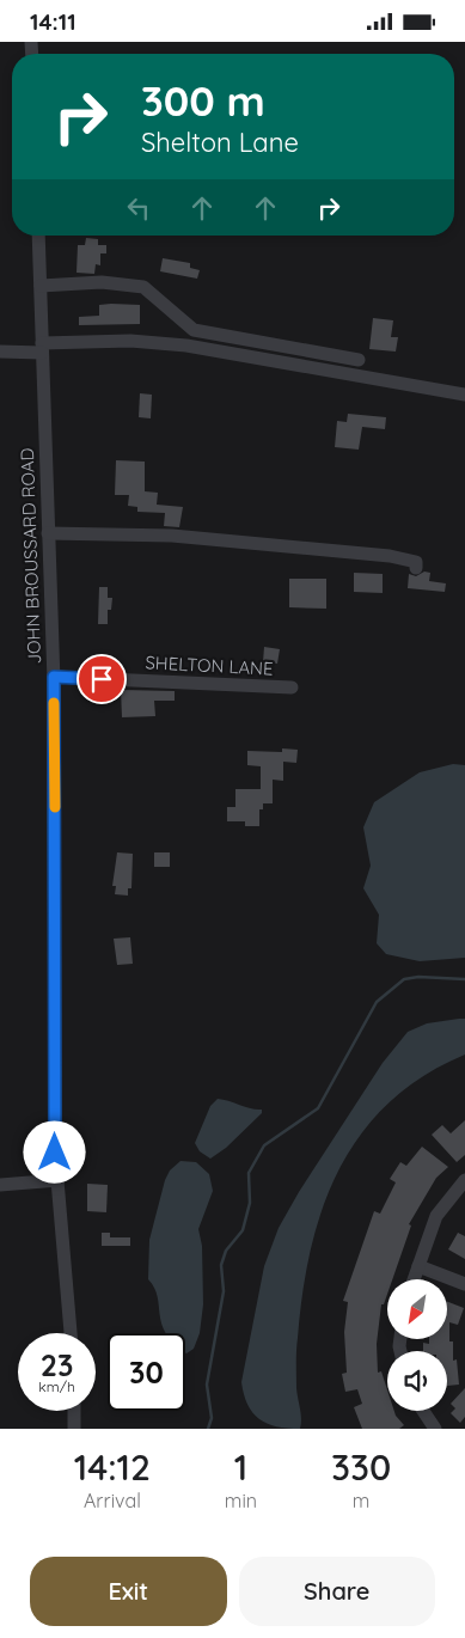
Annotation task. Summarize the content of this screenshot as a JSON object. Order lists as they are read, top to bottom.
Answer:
{
  "streets": {
    "street": ["JOHN BROUSSARD ROAD", "SHELTON LANE"]
  },
  "crossings": [
    ["JOHN BROUSSARD ROAD", "SHELTON LANE"]
  ],
  "north": "bottom left",
  "page": {
    "status": "14:11",
    "turn": ["300 m", "Shelton Lane"],
    "speed": "23 km/h",
    "limit": "30",
    "eta": [
      "14:12",
      "Arrival",
      "1",
      "min",
      "330",
      "m"
    ],
    "buttons": ["Exit", "Share"]
  }
}
